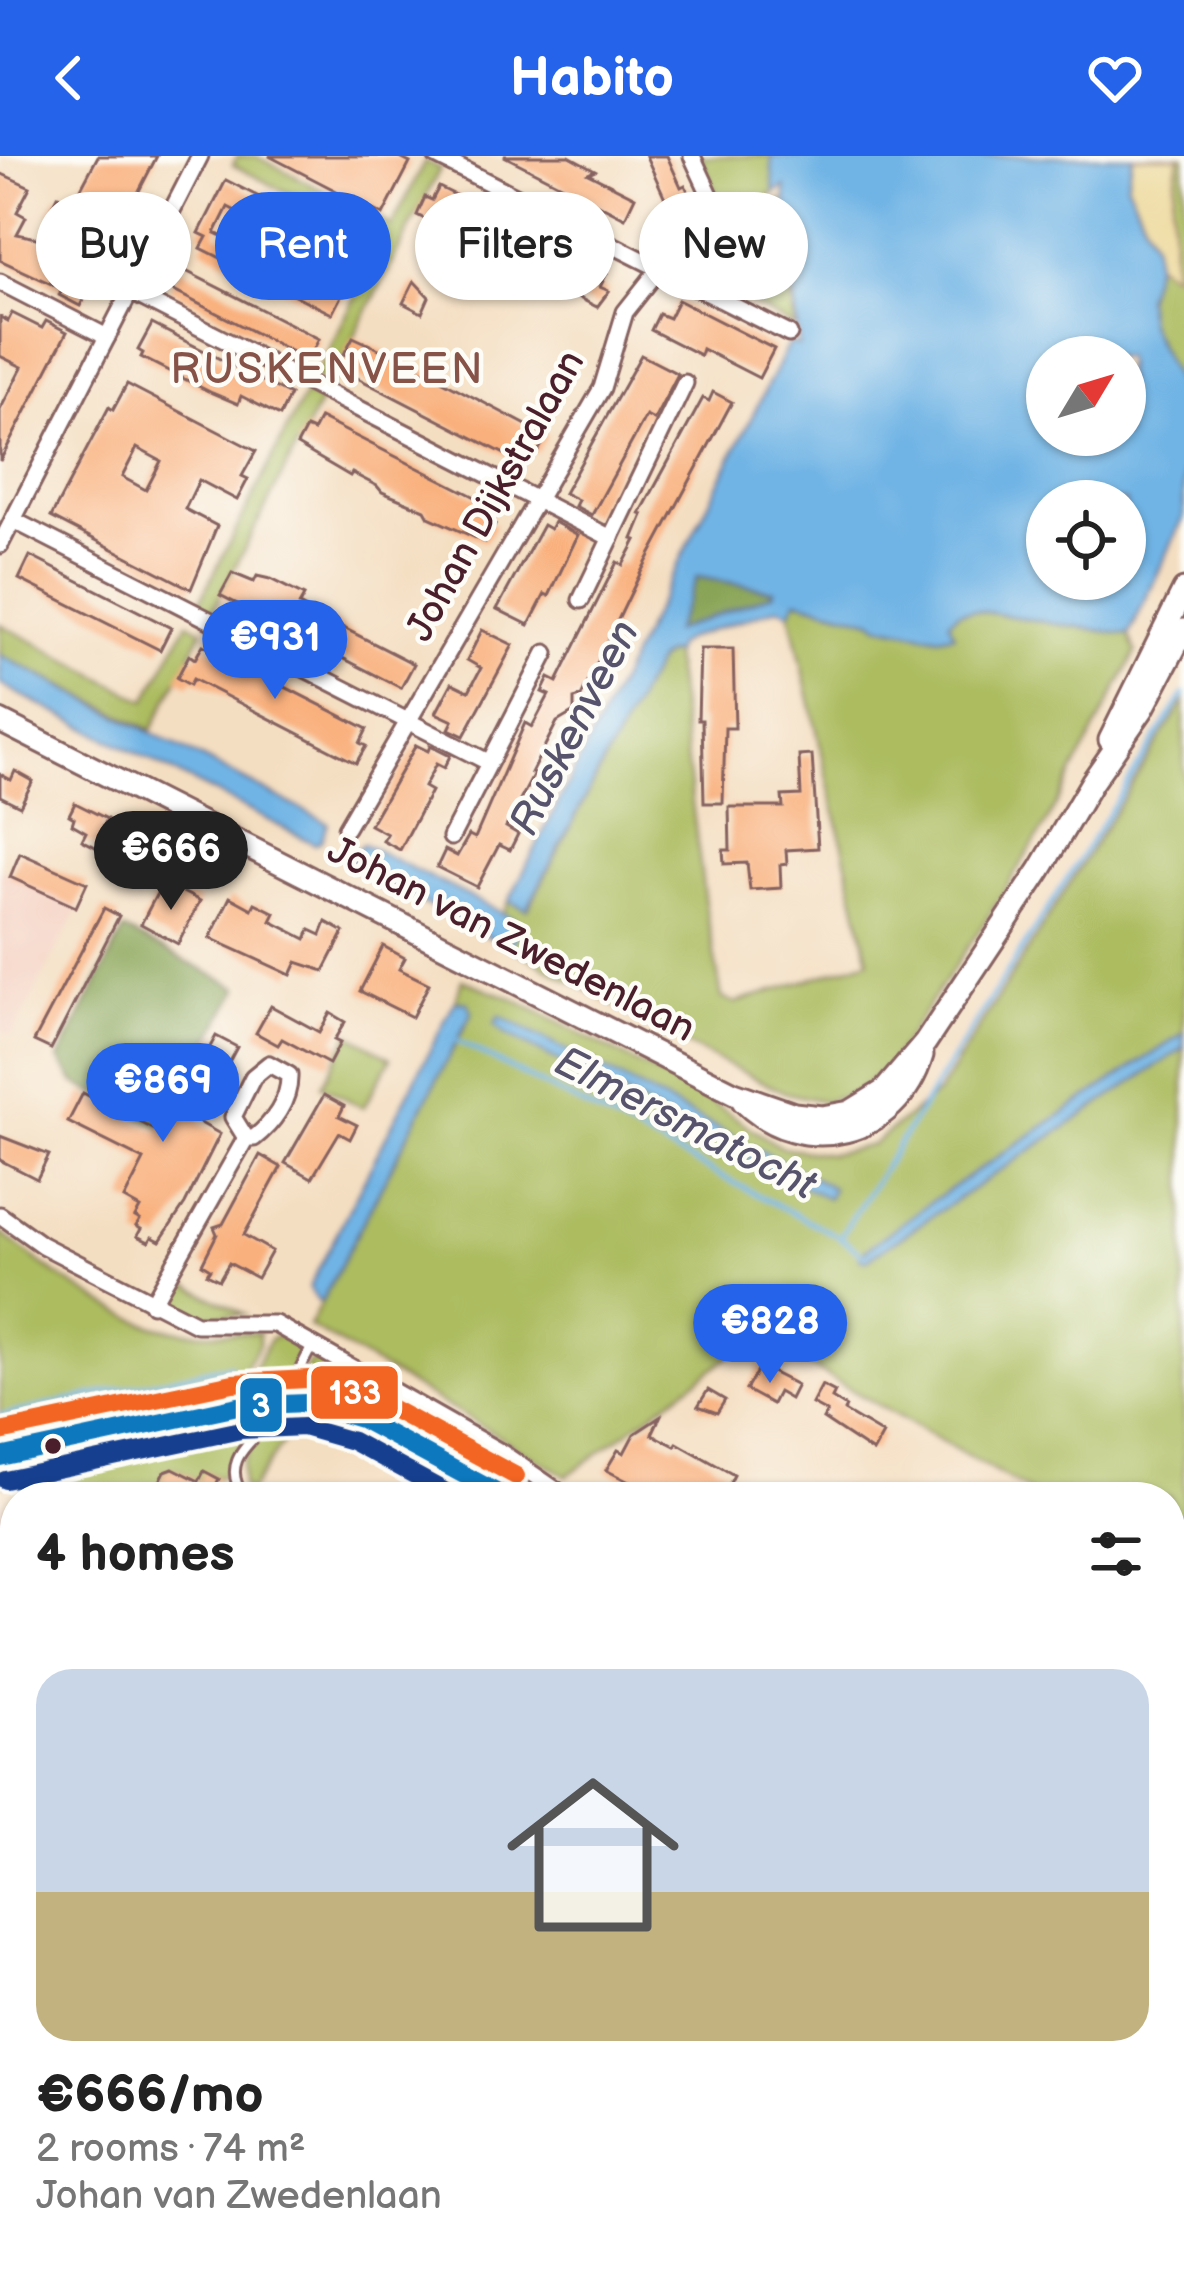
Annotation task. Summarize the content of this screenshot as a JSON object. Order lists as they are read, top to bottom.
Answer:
{
  "streets": {
    "main road": ["Johan van Zwedenlaan"],
    "street": ["Johan Dijkstralaan"]
  },
  "districts": ["RUSKENVEEN"],
  "water": ["Ruskenveen", "Elmersmatocht"],
  "lines": ["transit line 133", "transit line 3"],
  "north": "top right",
  "page": {
    "header": "Habito",
    "chip": [
      "Buy",
      "Rent",
      "Filters",
      "New"
    ],
    "price": [
      "€931",
      "€666",
      "€869",
      "€828"
    ],
    "heading": "4 homes",
    "list": [
      {
        "name": "€666/mo",
        "note": "2 rooms · 74 m² · Johan van Zwedenlaan"
      }
    ]
  }
}
